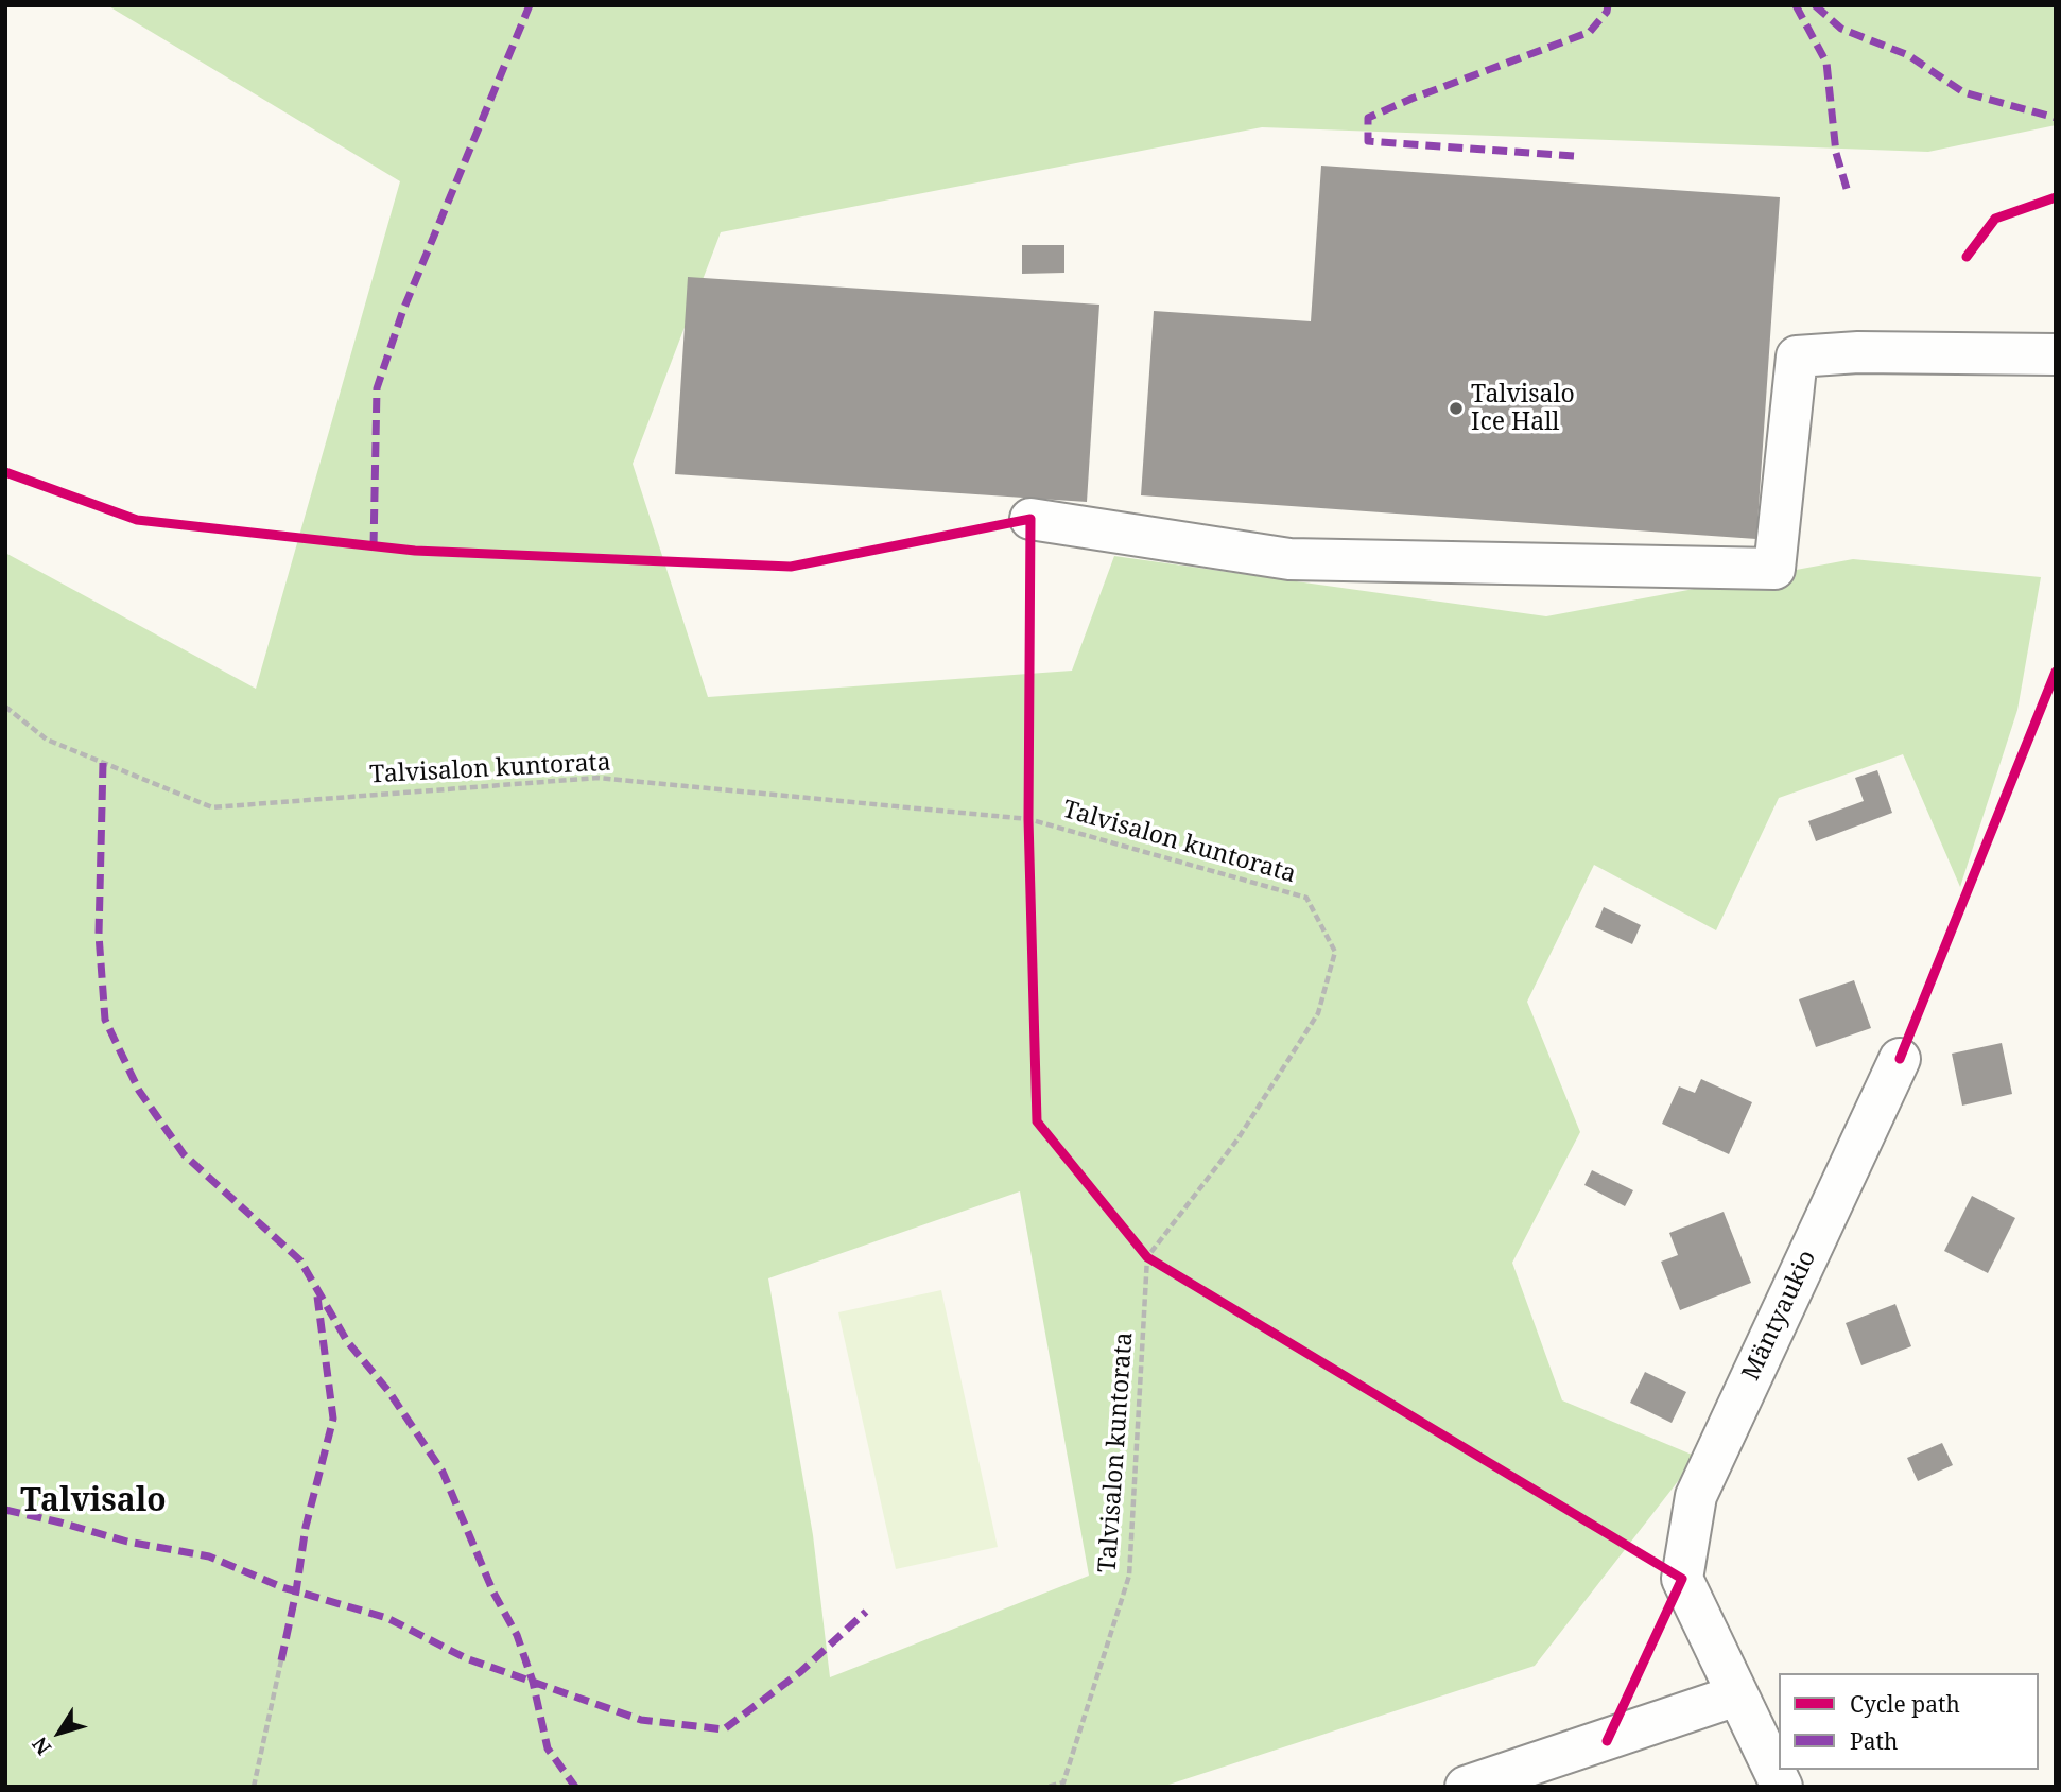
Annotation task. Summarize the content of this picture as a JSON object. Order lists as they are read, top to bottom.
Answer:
{
  "streets": {
    "street": ["Mäntyaukio"],
    "path": ["Talvisalon kuntorata"]
  },
  "districts": ["Talvisalo"],
  "places": ["Talvisalo Ice Hall"],
  "legend": ["Cycle path", "Path"],
  "north": "bottom left"
}
